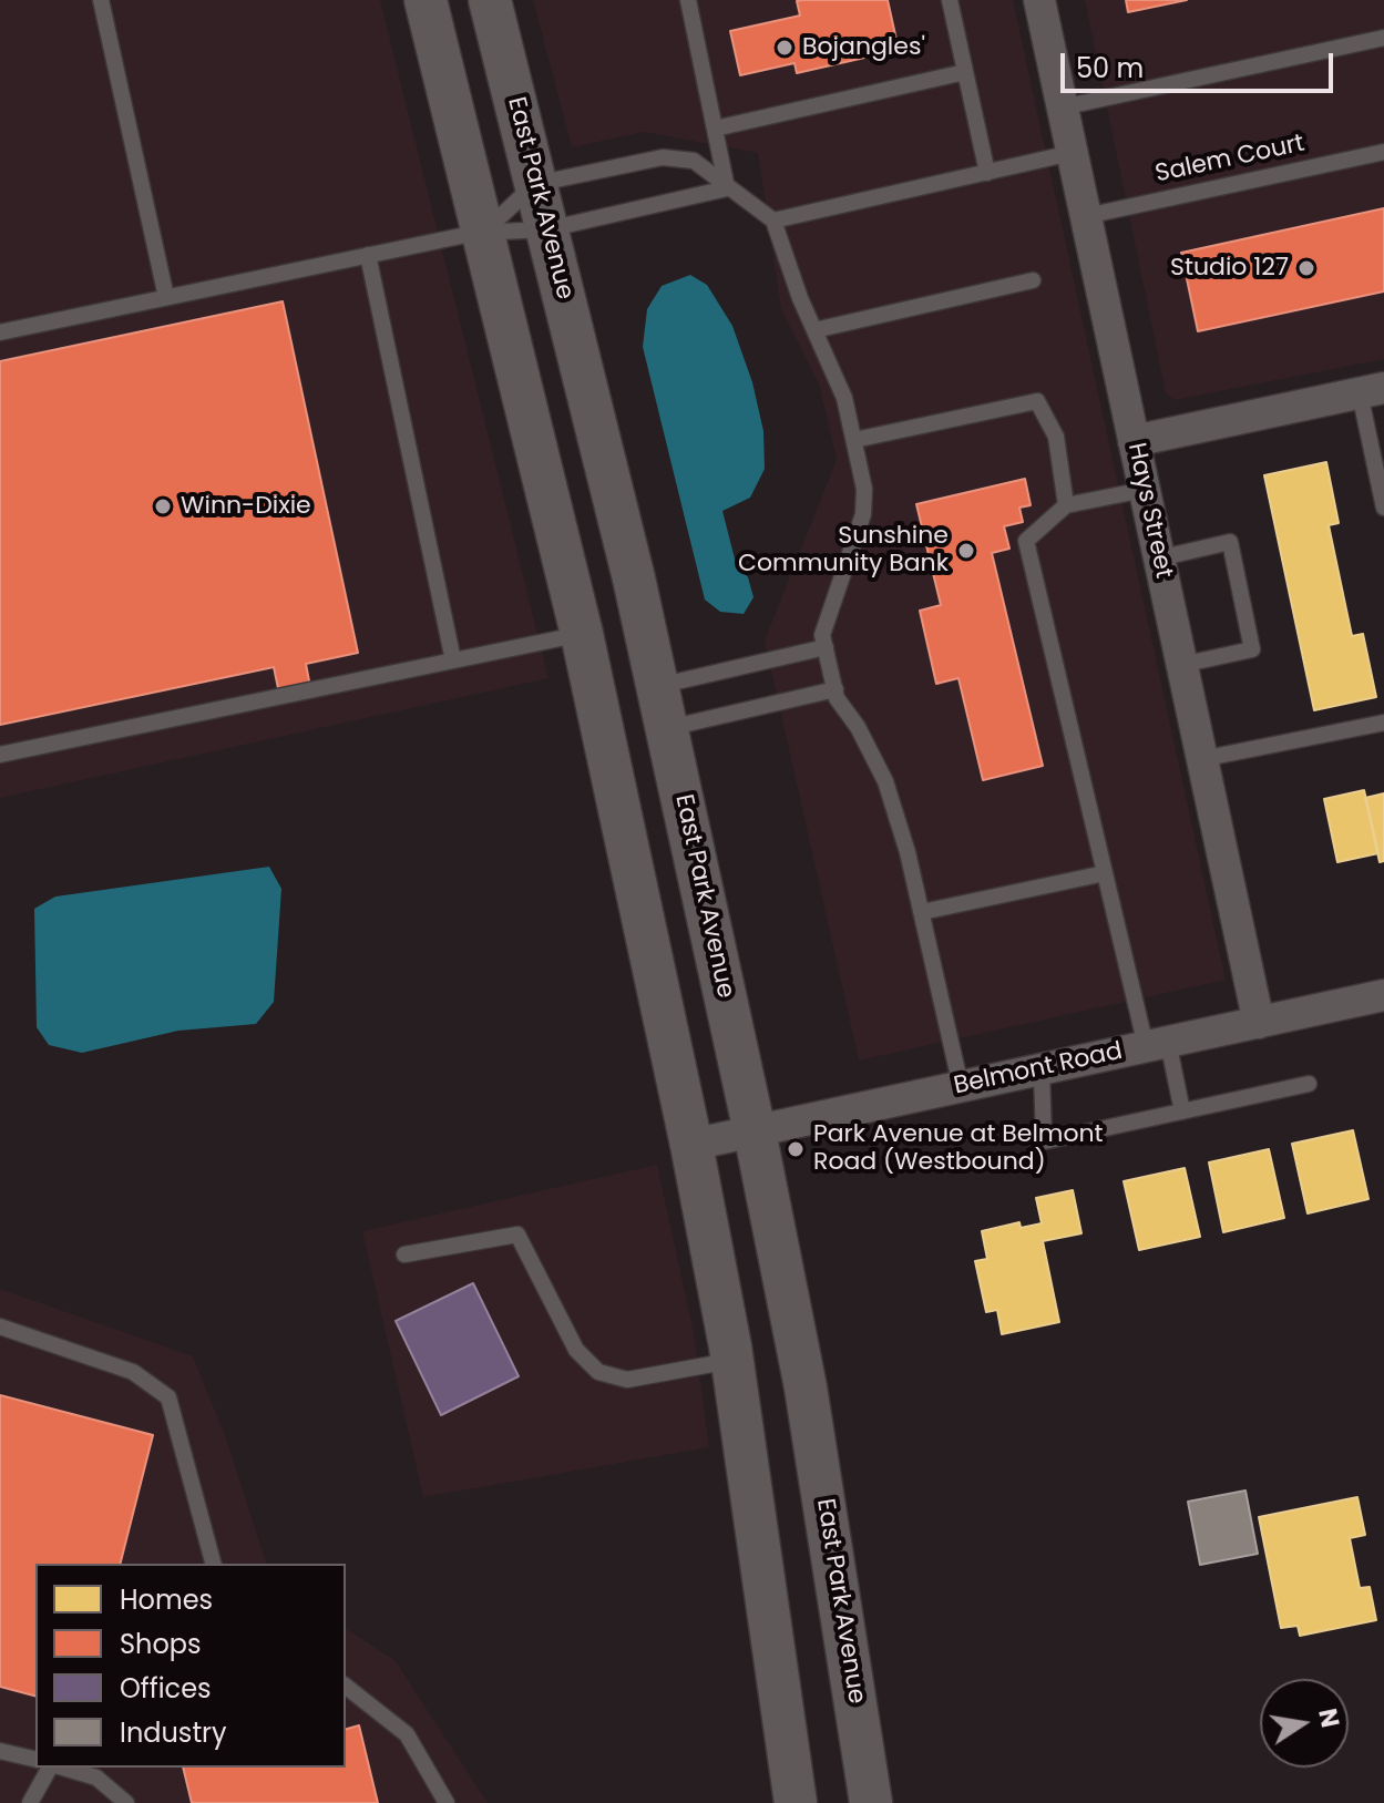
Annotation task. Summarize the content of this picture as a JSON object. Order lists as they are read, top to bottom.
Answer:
{
  "streets": {
    "main road": ["East Park Avenue"],
    "street": ["Hays Street", "Belmont Road"],
    "lane": ["Salem Court"]
  },
  "crossings": [
    ["Salem Court", "Hays Street"],
    ["East Park Avenue", "Belmont Road"],
    ["Hays Street", "Belmont Road"]
  ],
  "places": [
    "Bojangles'",
    "Studio 127",
    "Winn-Dixie",
    "Sunshine Community Bank",
    "Park Avenue at Belmont Road (Westbound)"
  ],
  "legend": [
    "Homes",
    "Shops",
    "Offices",
    "Industry"
  ],
  "scale_bar": "50 m",
  "north": "right"
}
